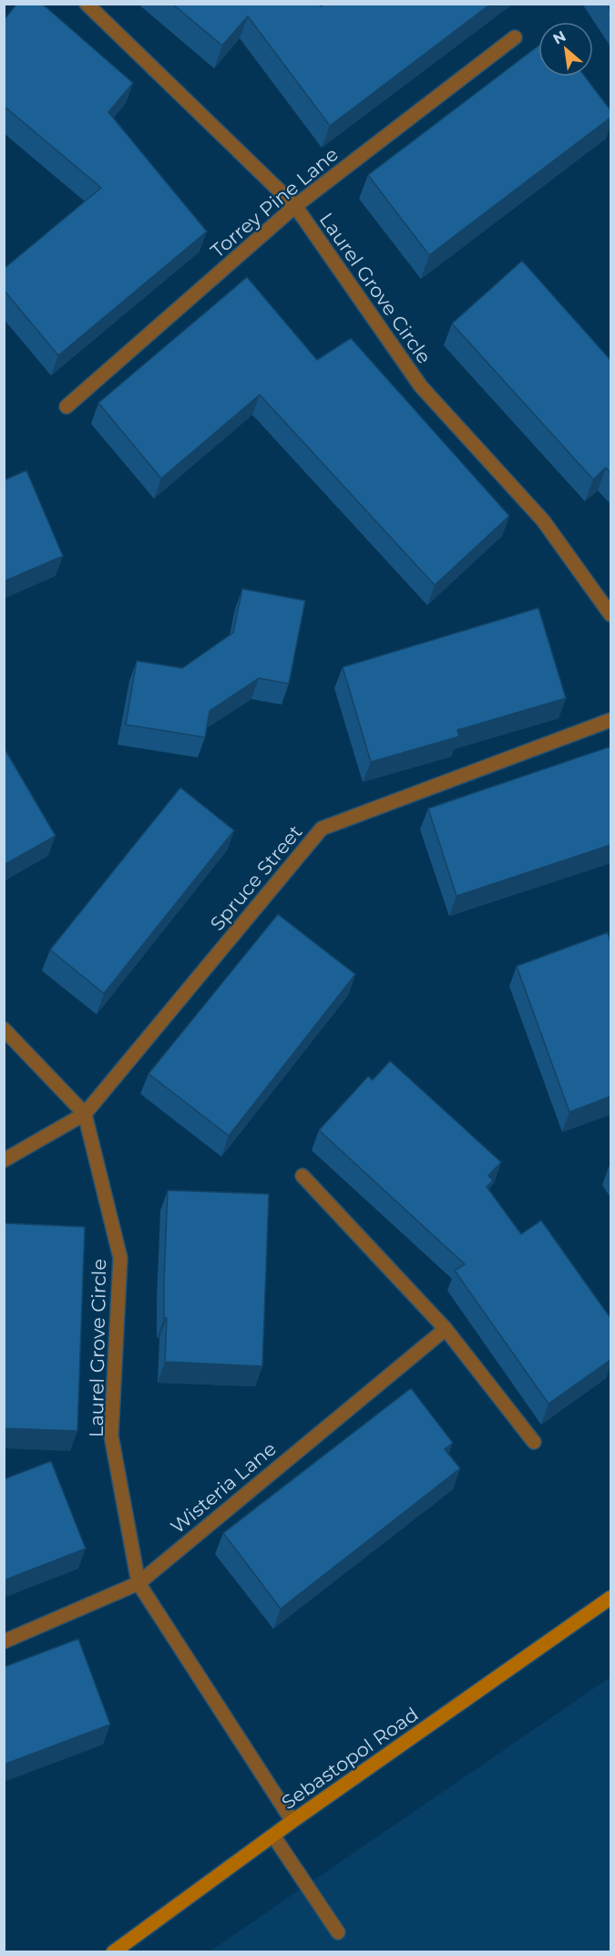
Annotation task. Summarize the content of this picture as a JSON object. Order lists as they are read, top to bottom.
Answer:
{
  "streets": {
    "main road": ["Sebastopol Road"],
    "street": [
      "Torrey Pine Lane",
      "Laurel Grove Circle",
      "Spruce Street",
      "Wisteria Lane"
    ]
  },
  "crossings": [
    ["Torrey Pine Lane", "Laurel Grove Circle"],
    ["Laurel Grove Circle", "Spruce Street"],
    ["Laurel Grove Circle", "Wisteria Lane"],
    ["Laurel Grove Circle", "Sebastopol Road"]
  ],
  "north": "top left"
}
